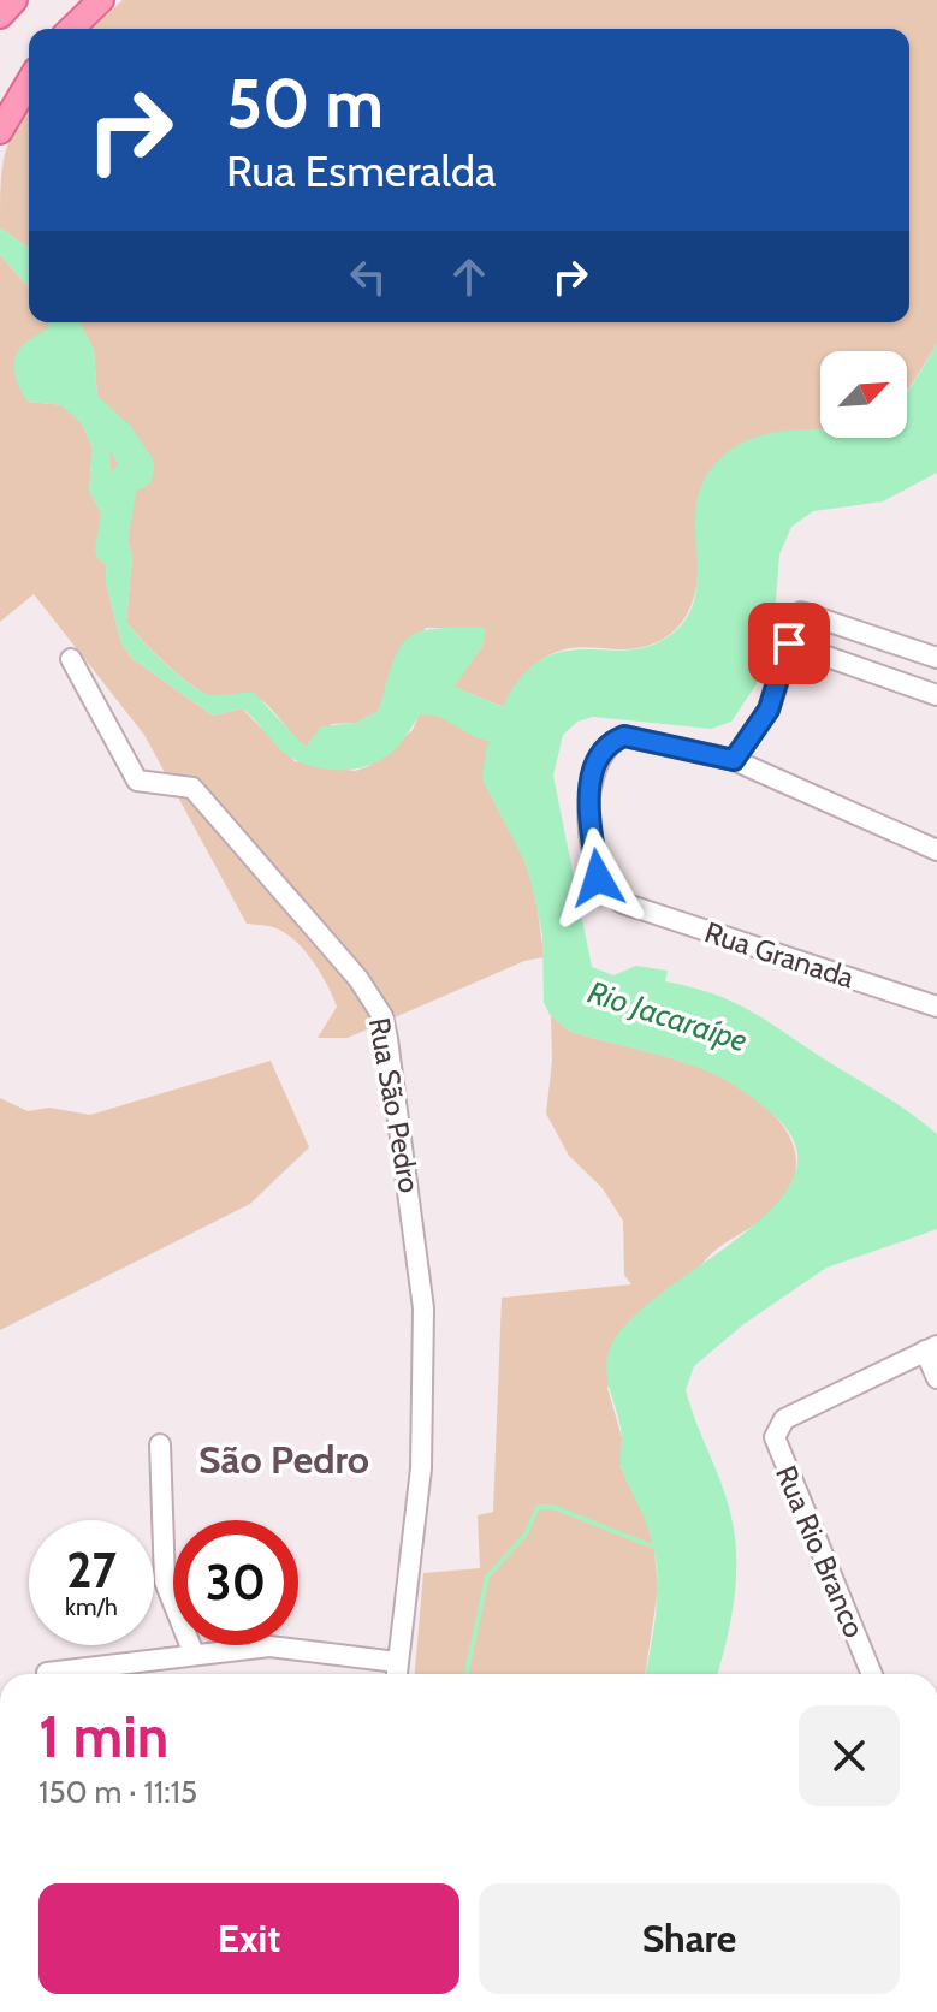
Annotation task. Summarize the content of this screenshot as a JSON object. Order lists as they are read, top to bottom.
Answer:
{
  "streets": {
    "street": ["Rua Granada", "Rua São Pedro", "Rua Rio Branco"]
  },
  "districts": ["São Pedro"],
  "water": ["Rio Jacaraípe"],
  "north": "top right",
  "page": {
    "turn": ["50 m", "Rua Esmeralda"],
    "speed": "27 km/h",
    "limit": "30",
    "heading": ["1 min", "150 m · 11:15"],
    "buttons": ["Exit", "Share"]
  }
}
